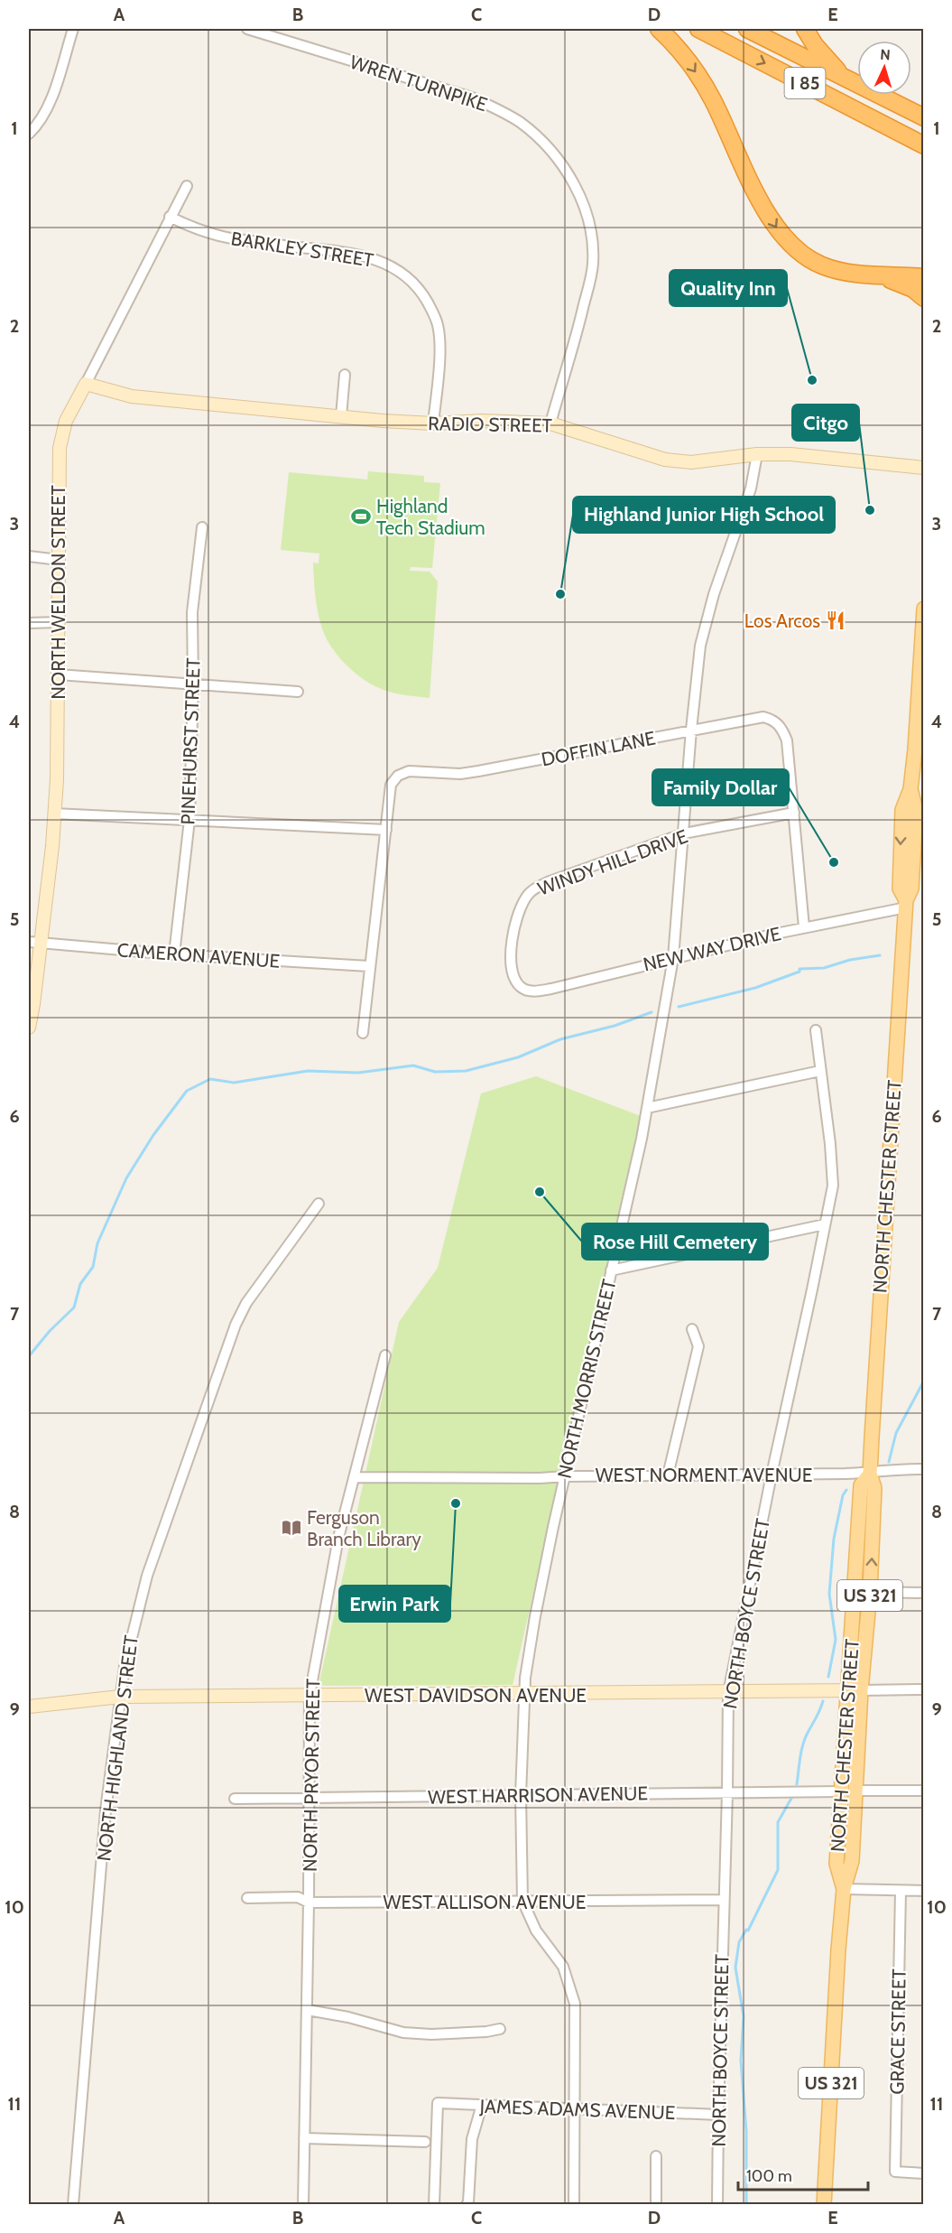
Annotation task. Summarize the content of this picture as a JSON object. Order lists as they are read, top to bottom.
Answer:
{
  "streets": {
    "highway": ["I 85"],
    "main road": ["NORTH CHESTER STREET", "US 321"],
    "street": [
      "WREN TURNPIKE",
      "BARKLEY STREET",
      "RADIO STREET",
      "NORTH WELDON STREET",
      "PINEHURST STREET",
      "DOFFIN LANE",
      "WINDY HILL DRIVE",
      "NEW WAY DRIVE",
      "CAMERON AVENUE",
      "NORTH MORRIS STREET",
      "WEST NORMENT AVENUE",
      "NORTH BOYCE STREET",
      "WEST DAVIDSON AVENUE",
      "NORTH HIGHLAND STREET",
      "NORTH PRYOR STREET",
      "WEST HARRISON AVENUE",
      "WEST ALLISON AVENUE",
      "GRACE STREET",
      "JAMES ADAMS AVENUE"
    ]
  },
  "crossings": [
    ["WREN TURNPIKE", "RADIO STREET"],
    ["BARKLEY STREET", "RADIO STREET"],
    ["BARKLEY STREET", "NORTH WELDON STREET"],
    ["RADIO STREET", "NORTH WELDON STREET"],
    ["RADIO STREET", "NORTH MORRIS STREET"],
    ["NORTH WELDON STREET", "CAMERON AVENUE"],
    ["PINEHURST STREET", "CAMERON AVENUE"],
    ["DOFFIN LANE", "WINDY HILL DRIVE"],
    ["DOFFIN LANE", "NORTH MORRIS STREET"],
    ["WINDY HILL DRIVE", "NEW WAY DRIVE"],
    ["WINDY HILL DRIVE", "NORTH MORRIS STREET"],
    ["NEW WAY DRIVE", "NORTH CHESTER STREET"],
    ["NEW WAY DRIVE", "NORTH MORRIS STREET"],
    ["NORTH CHESTER STREET", "WEST NORMENT AVENUE"],
    ["NORTH CHESTER STREET", "WEST DAVIDSON AVENUE"],
    ["NORTH CHESTER STREET", "WEST HARRISON AVENUE"],
    ["NORTH MORRIS STREET", "WEST NORMENT AVENUE"],
    ["NORTH MORRIS STREET", "WEST DAVIDSON AVENUE"],
    ["NORTH MORRIS STREET", "WEST HARRISON AVENUE"],
    ["NORTH MORRIS STREET", "WEST ALLISON AVENUE"],
    ["NORTH MORRIS STREET", "JAMES ADAMS AVENUE"],
    ["WEST NORMENT AVENUE", "NORTH BOYCE STREET"],
    ["WEST NORMENT AVENUE", "NORTH PRYOR STREET"],
    ["NORTH BOYCE STREET", "WEST DAVIDSON AVENUE"],
    ["NORTH BOYCE STREET", "WEST HARRISON AVENUE"],
    ["NORTH BOYCE STREET", "WEST ALLISON AVENUE"],
    ["NORTH BOYCE STREET", "JAMES ADAMS AVENUE"],
    ["WEST DAVIDSON AVENUE", "NORTH HIGHLAND STREET"],
    ["WEST DAVIDSON AVENUE", "NORTH PRYOR STREET"],
    ["NORTH PRYOR STREET", "WEST HARRISON AVENUE"],
    ["NORTH PRYOR STREET", "WEST ALLISON AVENUE"]
  ],
  "places": {
    "other": [
      "Quality Inn",
      "Citgo",
      "Highland Junior High School",
      "Family Dollar",
      "Rose Hill Cemetery",
      "Erwin Park"
    ],
    "sports": ["Highland Tech Stadium"],
    "restaurant": ["Los Arcos"],
    "library": ["Ferguson Branch Library"]
  },
  "scale_bar": "100 m",
  "north": "top",
  "grid": {
    "columns": [
      "A",
      "B",
      "C",
      "D",
      "E"
    ],
    "rows": [
      "1",
      "2",
      "3",
      "4",
      "5",
      "6",
      "7",
      "8",
      "9",
      "10",
      "11"
    ]
  }
}
